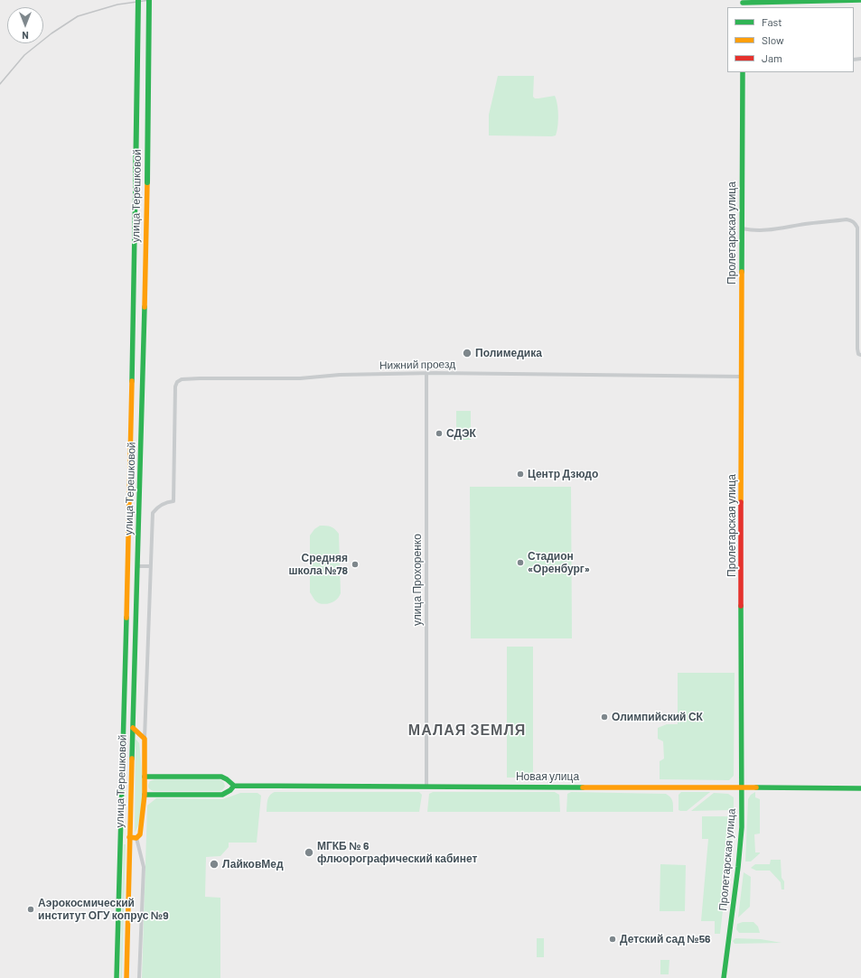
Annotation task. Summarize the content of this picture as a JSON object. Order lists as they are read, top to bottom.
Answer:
{
  "streets": {
    "main road": ["улица Терешковой", "Пролетарская улица", "Новая улица"],
    "street": ["Нижний проезд", "улица Прохоренко"]
  },
  "crossings": [
    ["Пролетарская улица", "Нижний проезд"],
    ["Пролетарская улица", "Новая улица"],
    ["Нижний проезд", "улица Прохоренко"],
    ["улица Прохоренко", "Новая улица"]
  ],
  "districts": ["МАЛАЯ ЗЕМЛЯ"],
  "places": [
    "Полимедика",
    "СДЭК",
    "Центр Дзюдо",
    "Стадион «Оренбург»",
    "Средняя школа №78",
    "Олимпийский СК",
    "МГКБ № 6 флюорографический кабинет",
    "ЛайковМед",
    "Аэрокосмический институт ОГУ копрус №9",
    "Детский сад №56"
  ],
  "legend": ["Fast", "Slow", "Jam"],
  "north": "bottom"
}
